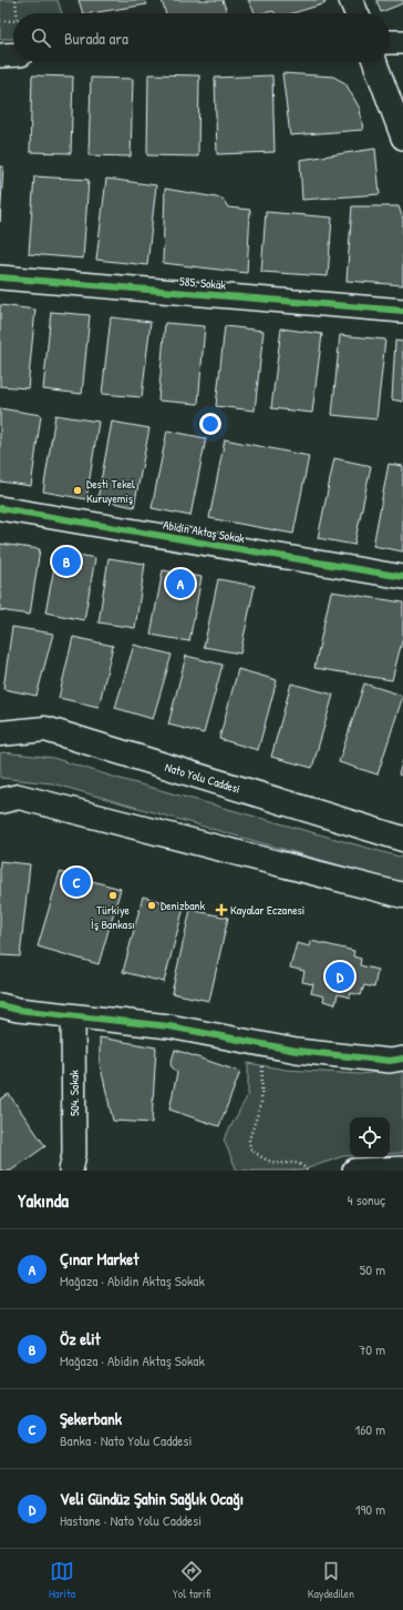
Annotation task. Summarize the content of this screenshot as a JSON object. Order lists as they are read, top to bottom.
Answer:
{
  "streets": {
    "main road": ["Nato Yolu Caddesi"],
    "street": ["585. Sokak", "Abidin Aktaş Sokak", "504. Sokak"]
  },
  "places": {
    "other": ["Desti Tekel Kuruyemiş", "Türkiye İş Bankası", "Denizbank"],
    "health": ["Kayalar Eczanesi"]
  },
  "page": {
    "search": "Burada ara",
    "pins": [
      "B",
      "A",
      "C",
      "D"
    ],
    "heading": ["Yakında", "4 sonuç"],
    "list": [
      {
        "mark": "A",
        "name": "Çınar Market",
        "note": "Mağaza · Abidin Aktaş Sokak",
        "value": "50 m"
      },
      {
        "mark": "B",
        "name": "Öz elit",
        "note": "Mağaza · Abidin Aktaş Sokak",
        "value": "70 m"
      },
      {
        "mark": "C",
        "name": "Şekerbank",
        "note": "Banka · Nato Yolu Caddesi",
        "value": "160 m"
      },
      {
        "mark": "D",
        "name": "Veli Gündüz Şahin Sağlık Ocağı",
        "note": "Hastane · Nato Yolu Caddesi",
        "value": "190 m"
      }
    ],
    "nav": ["Harita", "Yol tarifi", "Kaydedilen"]
  }
}
